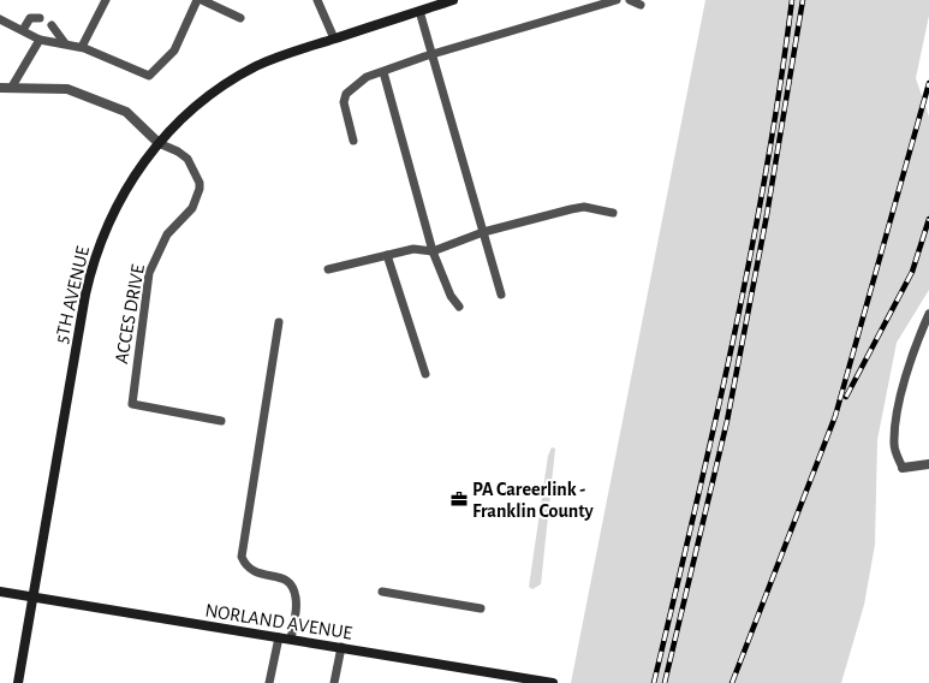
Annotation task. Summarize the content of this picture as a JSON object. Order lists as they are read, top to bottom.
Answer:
{
  "streets": {
    "street": ["5TH AVENUE", "NORLAND AVENUE"],
    "lane": ["ACCES DRIVE"]
  },
  "crossings": [
    ["5TH AVENUE", "ACCES DRIVE"],
    ["5TH AVENUE", "NORLAND AVENUE"]
  ],
  "places": {
    "office": ["PA Careerlink - Franklin County"]
  }
}
